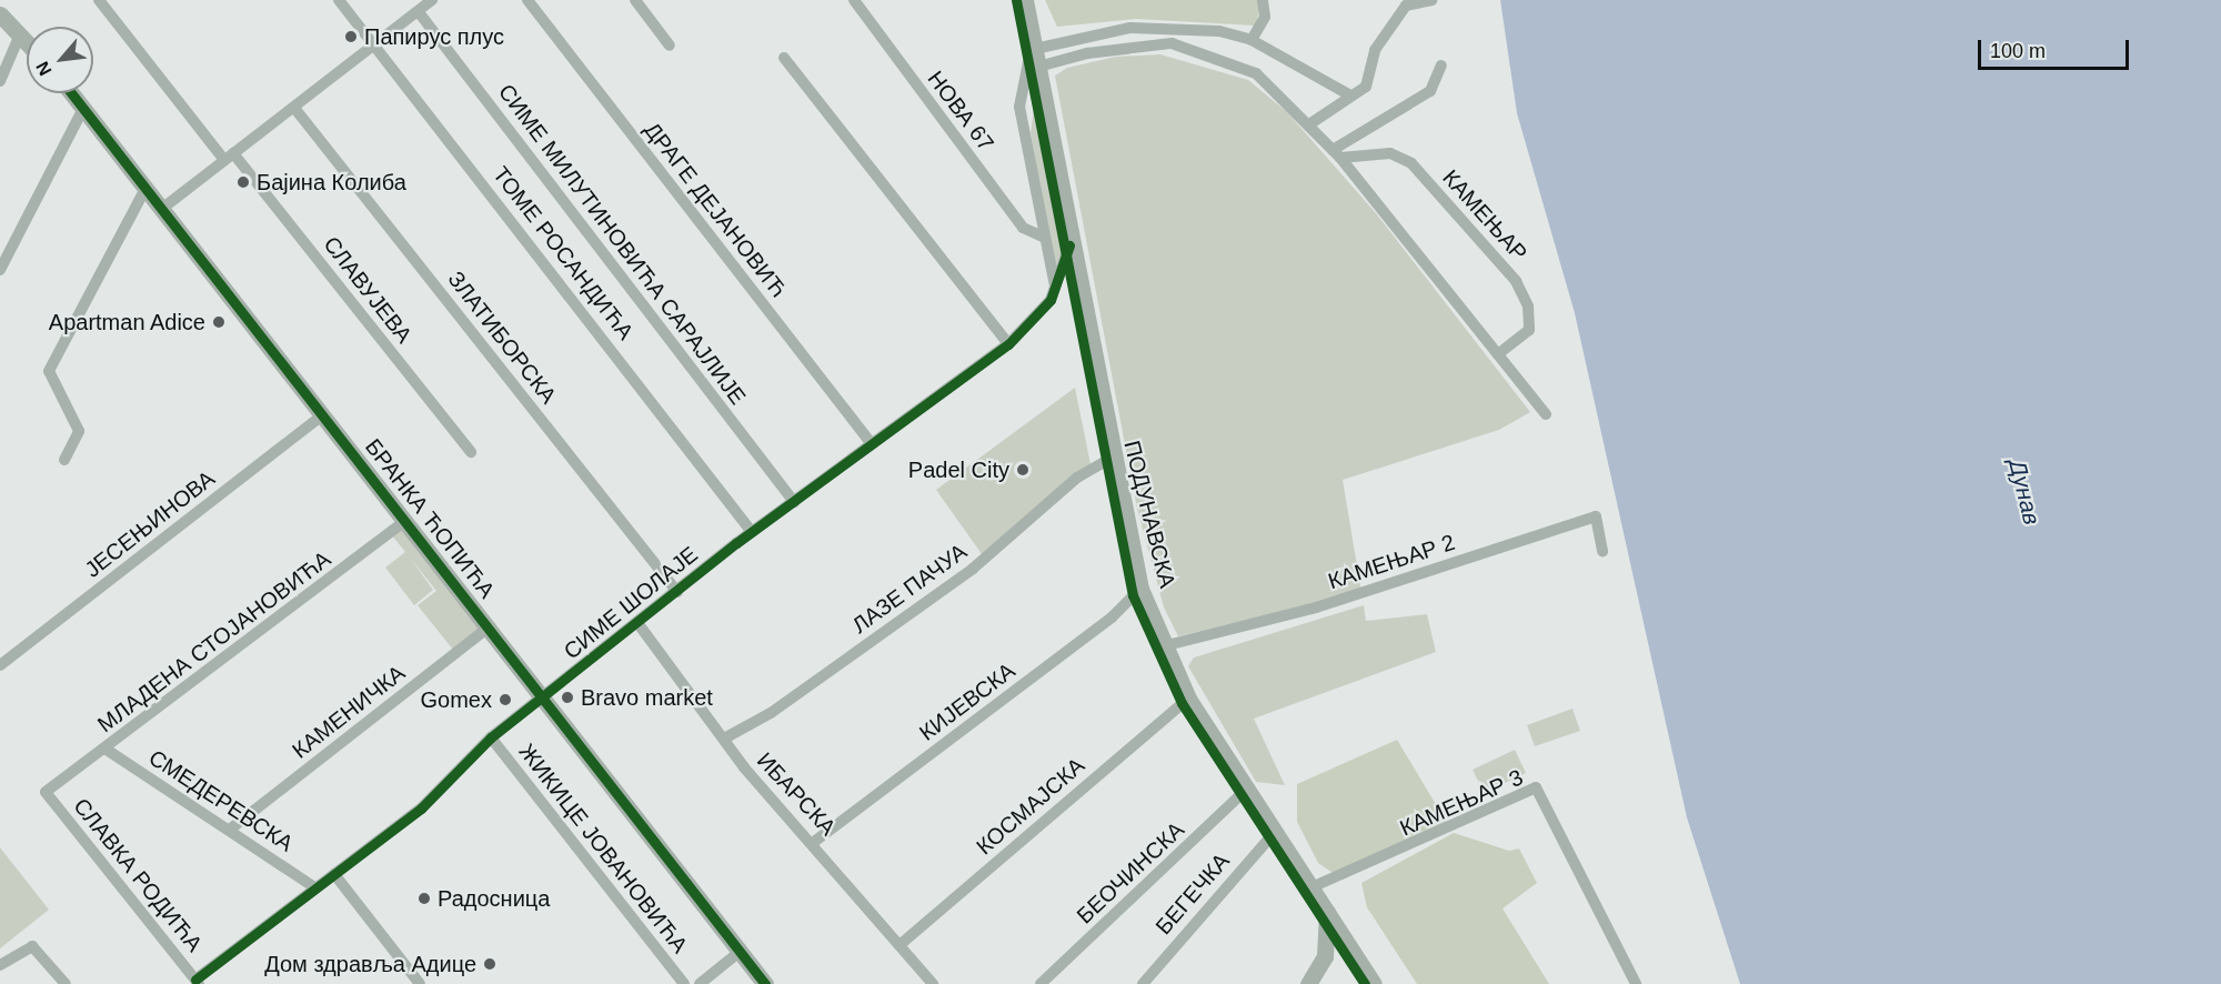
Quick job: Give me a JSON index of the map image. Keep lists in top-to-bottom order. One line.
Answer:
{"streets":{"street":["НОВА 67","ДРАГЕ ДЕЈАНОВИЋ","КАМЕЊАР","СИМЕ МИЛУТИНОВИЋА САРАЈЛИЈЕ","ТОМЕ РОСАНДИЋА","СЛАВУЈЕВА","ЗЛАТИБОРСКА","ПОДУНАВСКА","БРАНКА ЋОПИЋА","ЈЕСЕЊИНОВА","КАМЕЊАР 2","ЛАЗЕ ПАЧУА","СИМЕ ШОЛАЈЕ","МЛАДЕНА СТОЈАНОВИЋА","КИЈЕВСКА","КАМЕНИЧКА","ИБАРСКА","СМЕДЕРЕВСКА","КАМЕЊАР 3","КОСМАЈСКА","ЖИКИЦЕ ЈОВАНОВИЋА","БЕОЧИНСКА","СЛАВКА РОДИЋА","БЕГЕЧКА"]},"crossings":[["НОВА 67","ПОДУНАВСКА"],["НОВА 67","СИМЕ ШОЛАЈЕ"],["ДРАГЕ ДЕЈАНОВИЋ","СИМЕ ШОЛАЈЕ"],["СИМЕ МИЛУТИНОВИЋА САРАЈЛИЈЕ","СИМЕ ШОЛАЈЕ"],["ТОМЕ РОСАНДИЋА","СИМЕ ШОЛАЈЕ"],["ЗЛАТИБОРСКА","СИМЕ ШОЛАЈЕ"],["ПОДУНАВСКА","КАМЕЊАР 2"],["ПОДУНАВСКА","ЛАЗЕ ПАЧУА"],["ПОДУНАВСКА","СИМЕ ШОЛАЈЕ"],["ПОДУНАВСКА","КИЈЕВСКА"],["ПОДУНАВСКА","КАМЕЊАР 3"],["ПОДУНАВСКА","КОСМАЈСКА"],["ПОДУНАВСКА","БЕОЧИНСКА"],["ПОДУНАВСКА","БЕГЕЧКА"],["БРАНКА ЋОПИЋА","ЈЕСЕЊИНОВА"],["БРАНКА ЋОПИЋА","СИМЕ ШОЛАЈЕ"],["БРАНКА ЋОПИЋА","МЛАДЕНА СТОЈАНОВИЋА"],["БРАНКА ЋОПИЋА","КАМЕНИЧКА"],["ЛАЗЕ ПАЧУА","ИБАРСКА"],["СИМЕ ШОЛАЈЕ","ИБАРСКА"],["СИМЕ ШОЛАЈЕ","СМЕДЕРЕВСКА"],["СИМЕ ШОЛАЈЕ","ЖИКИЦЕ ЈОВАНОВИЋА"],["СИМЕ ШОЛАЈЕ","СЛАВКА РОДИЋА"],["МЛАДЕНА СТОЈАНОВИЋА","СМЕДЕРЕВСКА"],["МЛАДЕНА СТОЈАНОВИЋА","СЛАВКА РОДИЋА"],["КИЈЕВСКА","ИБАРСКА"],["КАМЕНИЧКА","СМЕДЕРЕВСКА"],["ИБАРСКА","КОСМАЈСКА"]],"water":["Дунав"],"places":["Папирус плус","Бајина Колиба","Apartman Adice","Padel City","Bravo market","Gomex","Радосница","Дом здравља Адице"],"scale_bar":"100 m","north":"bottom left"}
